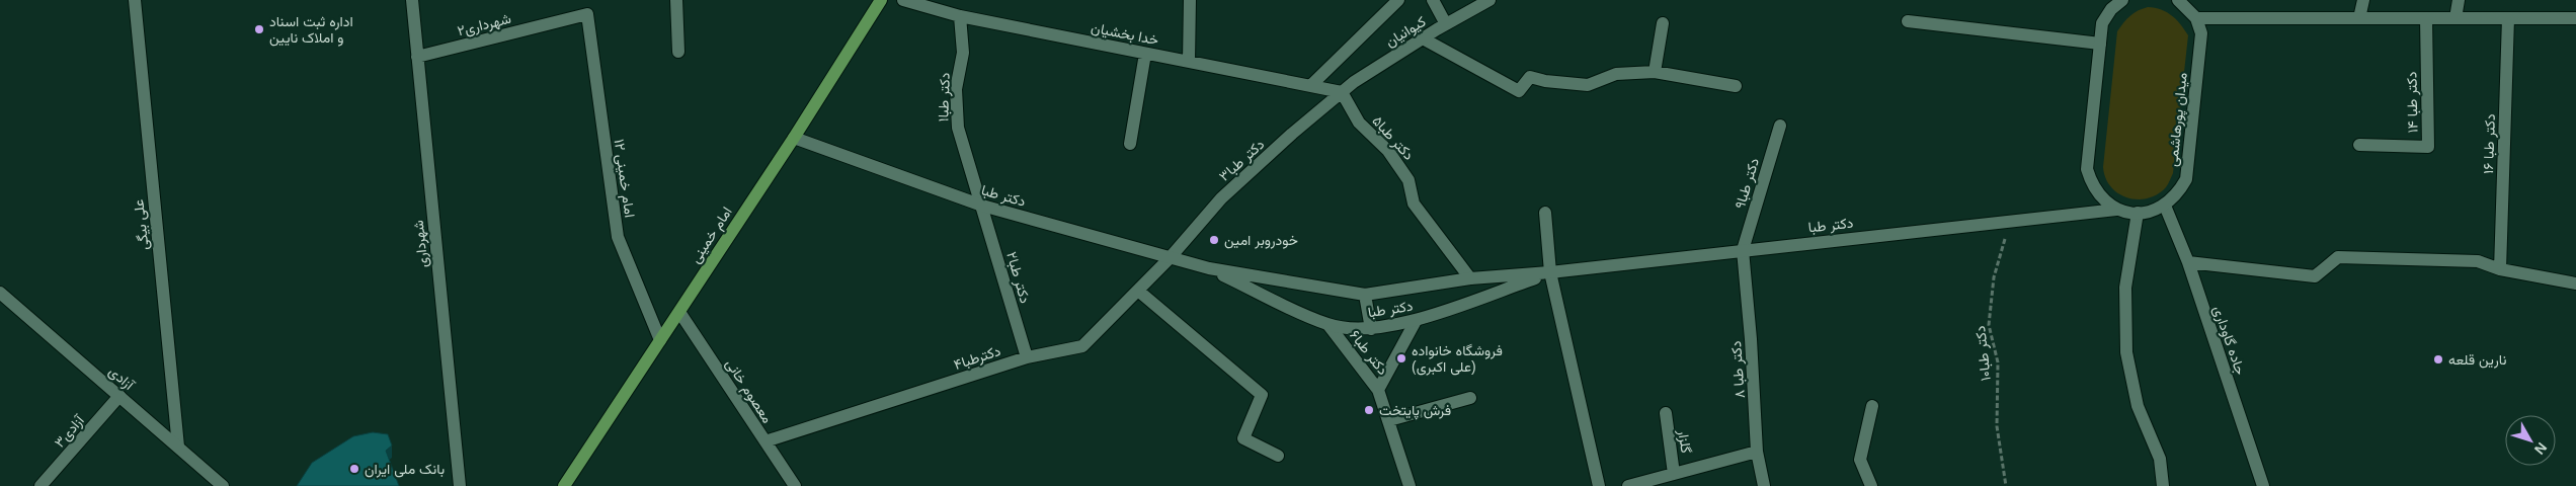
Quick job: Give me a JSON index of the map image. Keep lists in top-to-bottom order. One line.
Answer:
{"streets":{"main road":["امام خمینی"],"street":["شهرداری۲","کیوانیان","خدا بخشیان","دکتر طبا۱","دکتر طبا ۱۴","میدان پورهاشمی","دکتر طبا۵","دکتر طبا ۱۶","دکتر طبا۳","امام خمینی ۱۲","دکتر طبا۹","دکتر طبا","علی بیگی","شهرداری","دکتر طبا۲","جاده گاوداری","دکتر طبا۶","دکترطبا۴","دکتر طبا ۸","آزادی","معصوم خانی","آزادی۳","گلزار"],"path":["دکتر طبا۱۰"]},"crossings":[["شهرداری۲","امام خمینی ۱۲"],["شهرداری۲","شهرداری"],["کیوانیان","خدا بخشیان"],["کیوانیان","دکتر طبا۵"],["کیوانیان","دکتر طبا۳"],["خدا بخشیان","دکتر طبا۱"],["خدا بخشیان","دکتر طبا۵"],["خدا بخشیان","دکتر طبا۳"],["دکتر طبا۱","دکتر طبا"],["دکتر طبا۱","دکتر طبا۲"],["میدان پورهاشمی","جاده گاوداری"],["دکتر طبا۵","دکتر طبا۳"],["دکتر طبا۵","دکتر طبا"],["دکتر طبا۳","دکتر طبا"],["دکتر طبا۳","دکترطبا۴"],["امام خمینی ۱۲","امام خمینی"],["دکتر طبا۹","دکتر طبا"],["دکتر طبا۹","دکتر طبا ۸"],["دکتر طبا","امام خمینی"],["دکتر طبا","دکتر طبا۲"],["دکتر طبا","دکتر طبا۶"],["دکتر طبا","دکتر طبا۱۰"],["دکتر طبا","دکترطبا۴"],["دکتر طبا","دکتر طبا ۸"],["علی بیگی","آزادی"],["امام خمینی","معصوم خانی"],["دکتر طبا۲","دکترطبا۴"],["دکترطبا۴","معصوم خانی"],["آزادی","آزادی۳"]],"places":["اداره ثبت اسناد و املاک نایین","خودروبر امین","فروشگاه خانواده (علی اکبری)","نارین قلعه","فرش پایتخت","بانک ملی ایران"],"north":"bottom right"}
